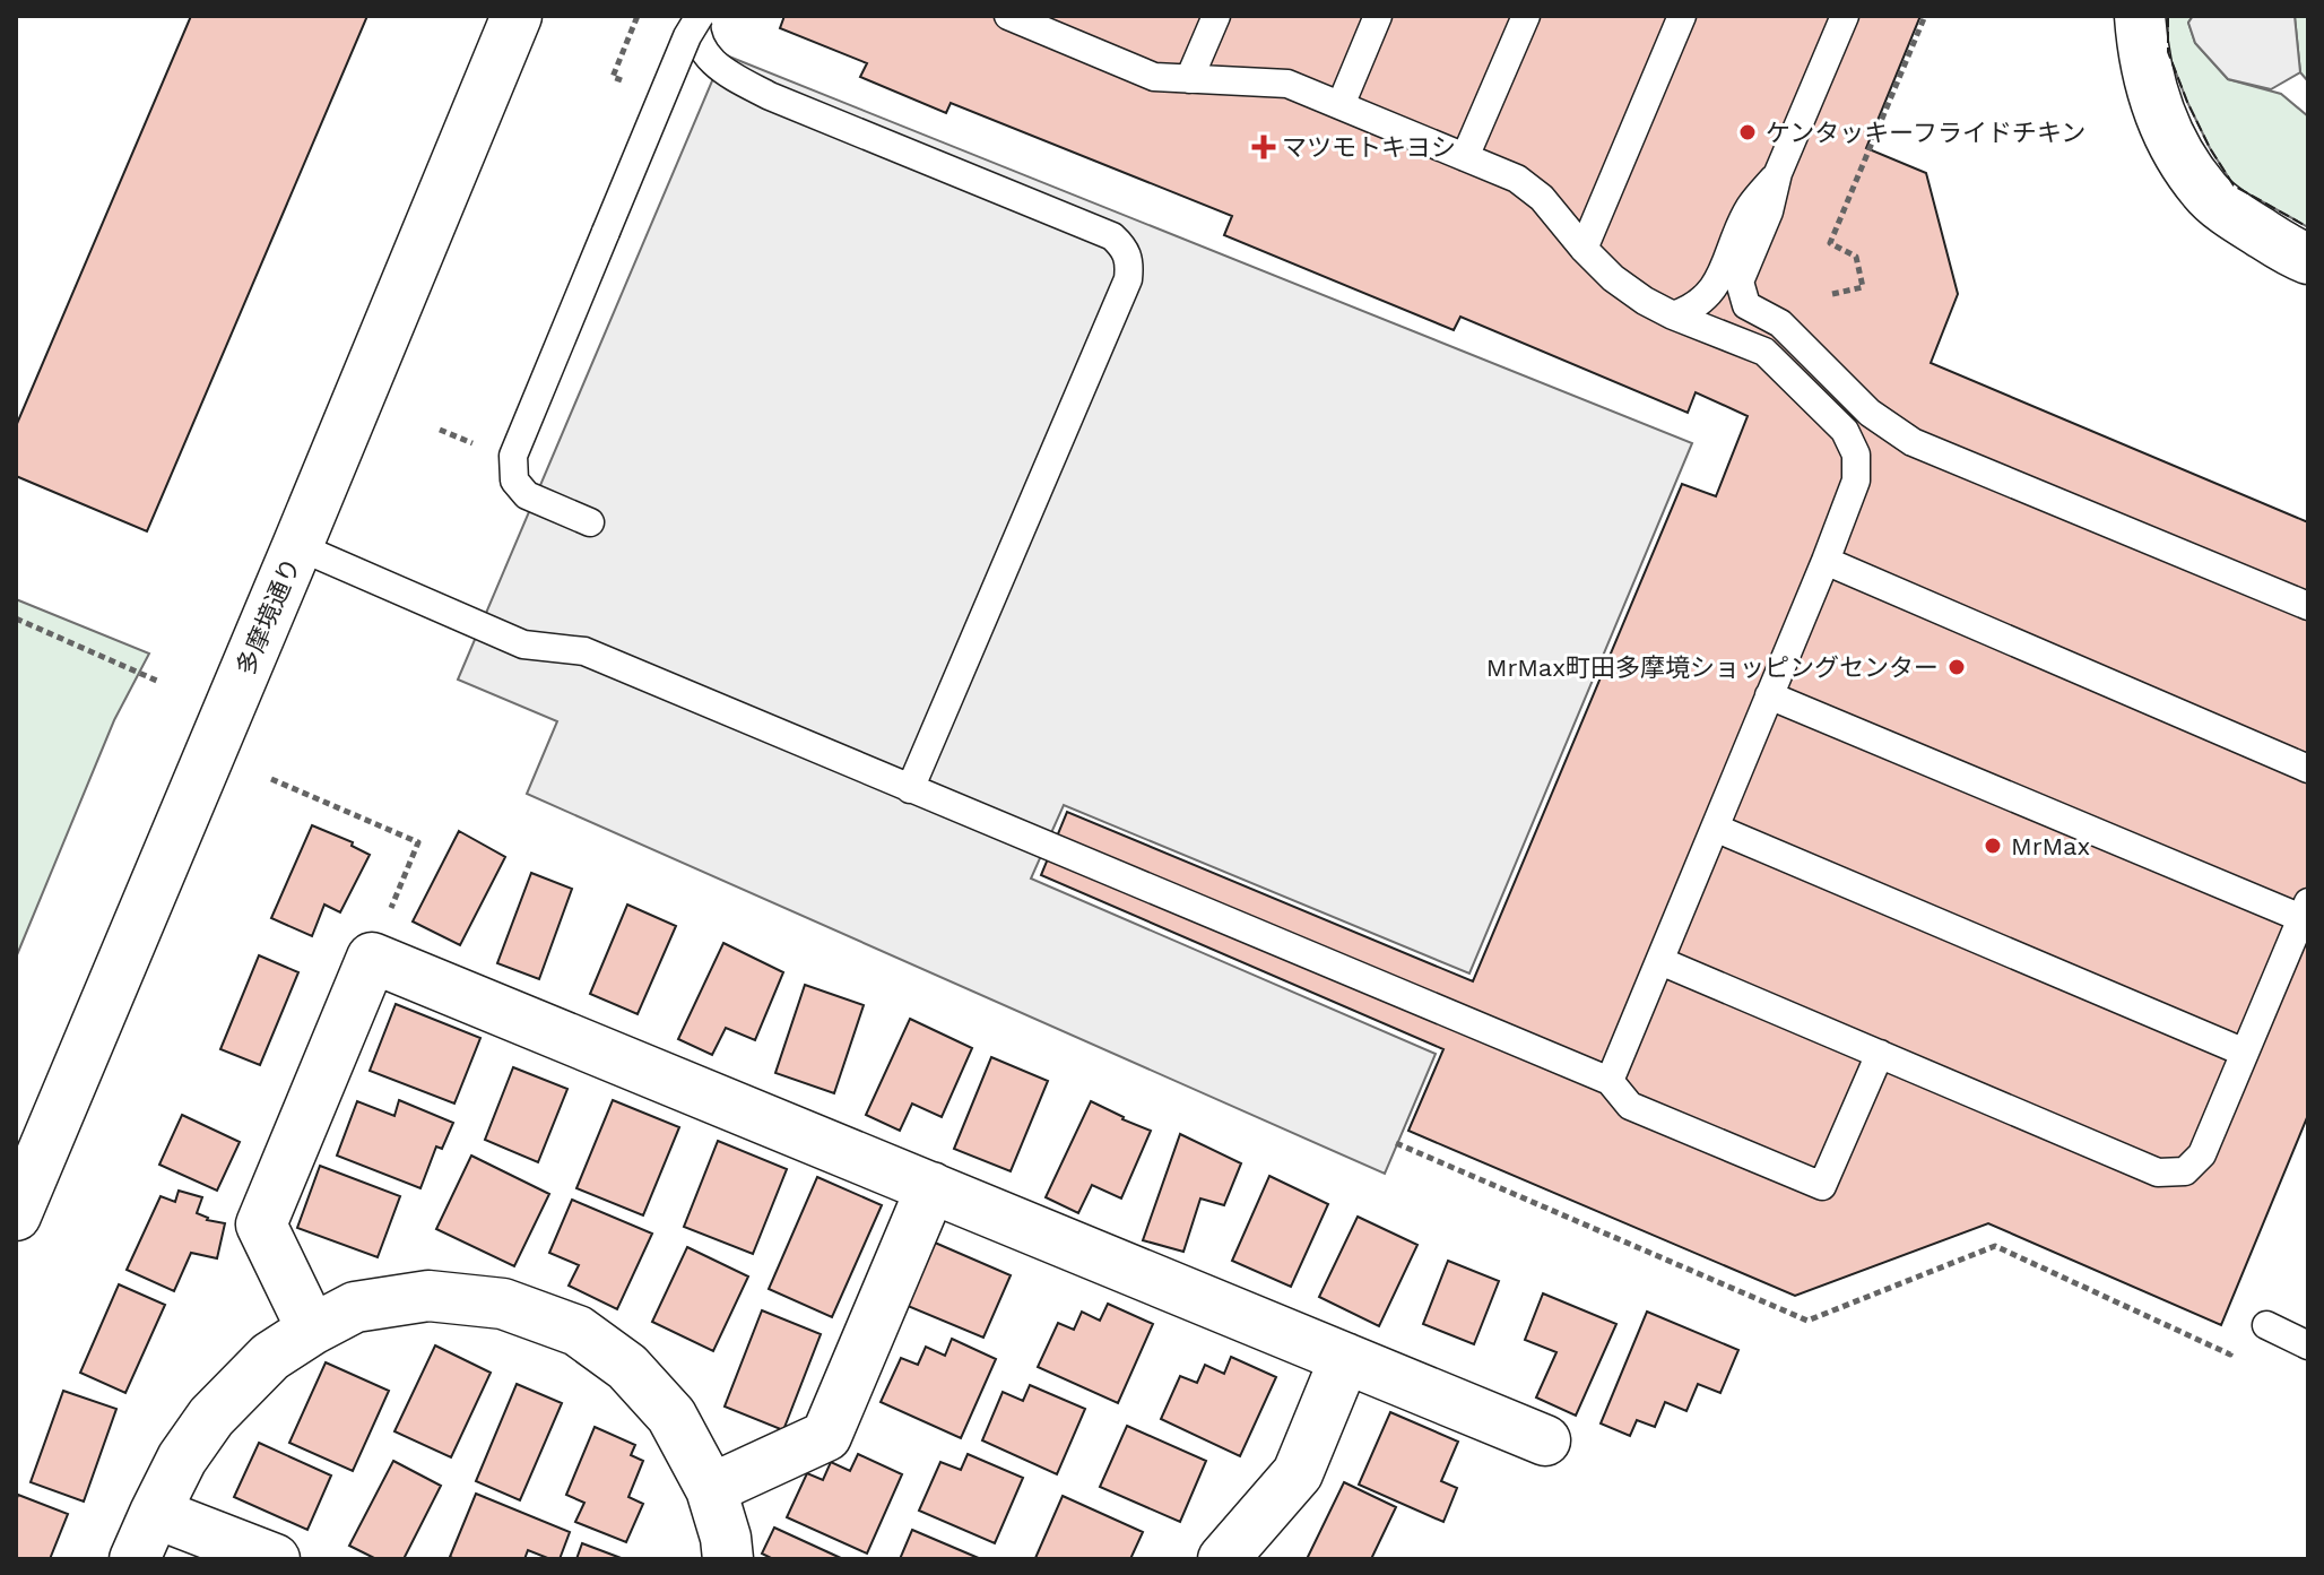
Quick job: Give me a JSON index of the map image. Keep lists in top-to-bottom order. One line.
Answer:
{"streets":{"street":["多摩境通り"]},"places":{"other":["ケンタッキーフライドチキン","MrMax町田多摩境ショッピングセンター","MrMax"],"health":["マツモトキヨシ"]}}
